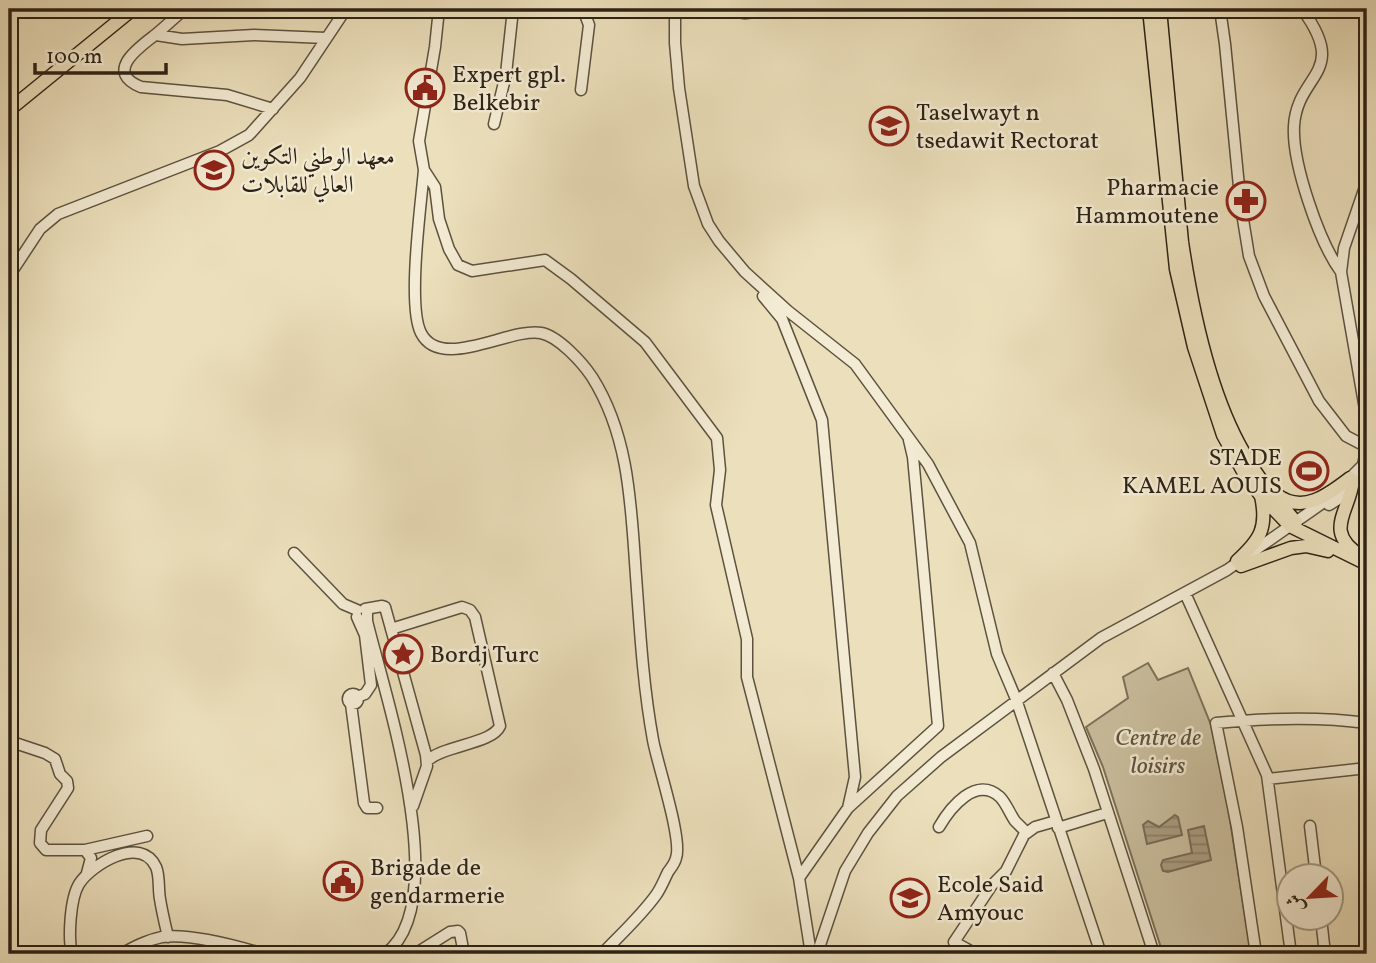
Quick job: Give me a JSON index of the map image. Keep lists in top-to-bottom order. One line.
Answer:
{"parks":["Centre de loisirs"],"places":{"public building":["Expert gpl. Belkebir","Brigade de gendarmerie"],"school or university":["Taselwayt n tsedawit Rectorat","معهد الوطني التكوين العالي للقابلات","Ecole Said Amyouc"],"pharmacy":["Pharmacie Hammoutene"],"sports":["STADE KAMEL AOUIS"],"place":["Bordj Turc"]},"scale_bar":"100 m","north":"bottom left"}
